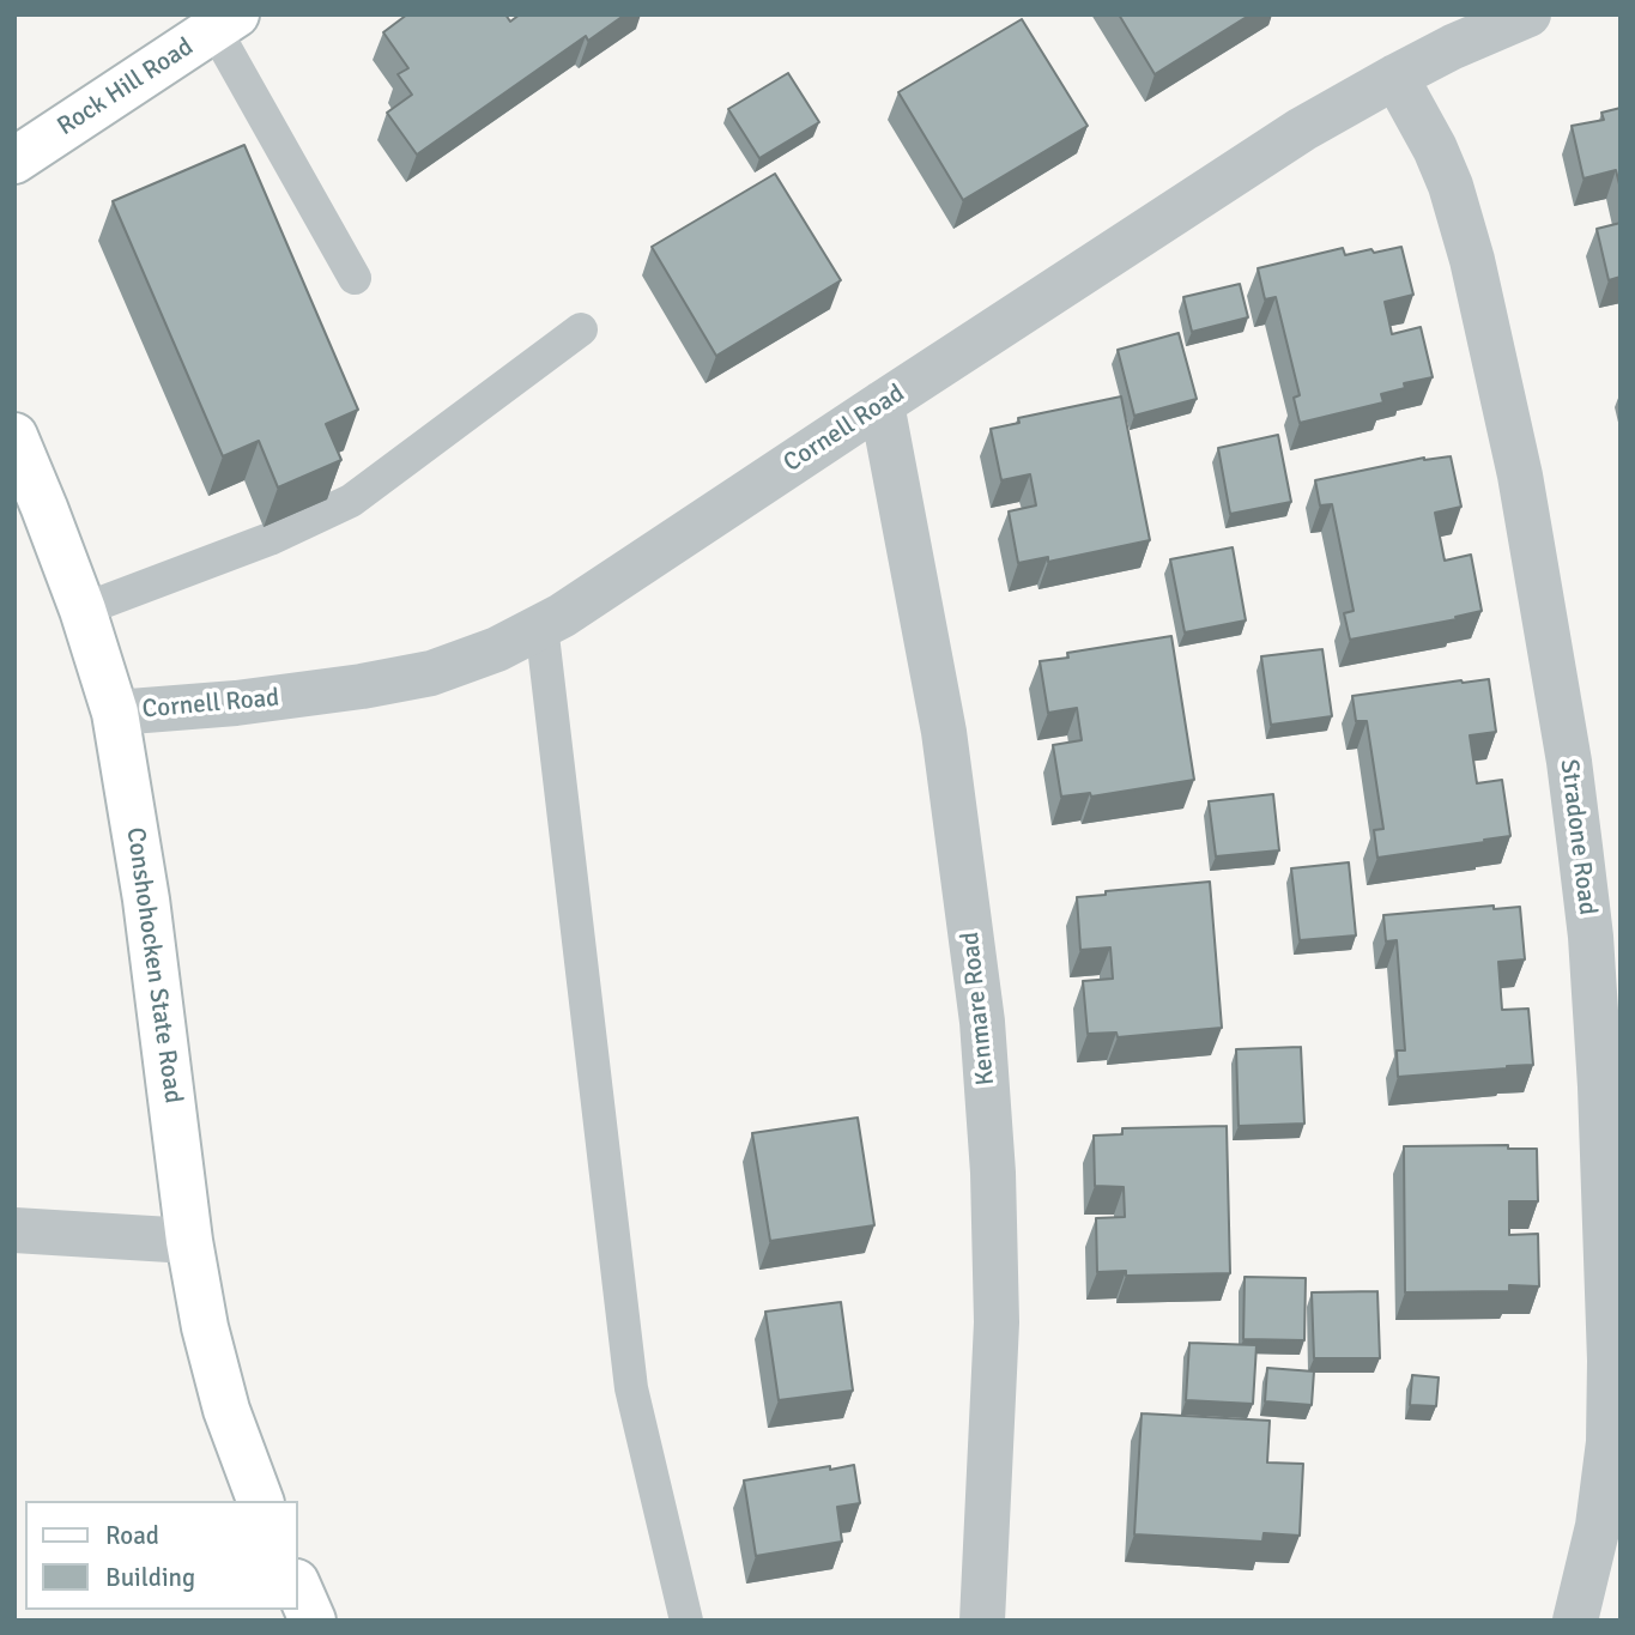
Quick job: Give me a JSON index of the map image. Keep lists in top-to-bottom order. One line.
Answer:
{"streets":{"main road":["Rock Hill Road","Conshohocken State Road"],"street":["Cornell Road","Stradone Road","Kenmare Road"]},"crossings":[["Cornell Road","Stradone Road"],["Cornell Road","Conshohocken State Road"],["Cornell Road","Kenmare Road"]],"legend":["Road","Building"]}
